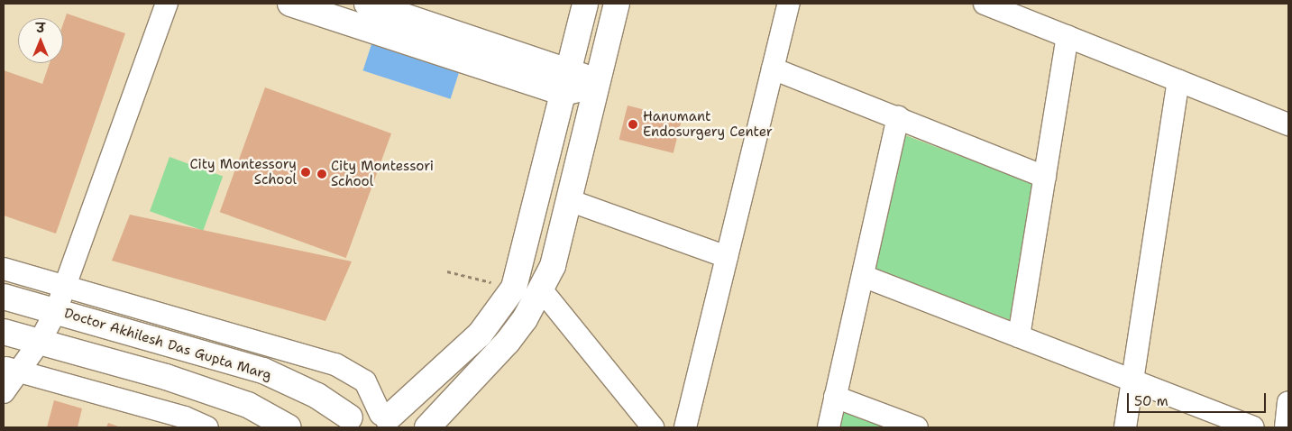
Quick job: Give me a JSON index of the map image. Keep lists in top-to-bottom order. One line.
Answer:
{"streets":{"street":["Doctor Akhilesh Das Gupta Marg"]},"places":["Hanumant Endosurgery Center","City Montessory School","City Montessori School"],"scale_bar":"50 m","north":"top"}
